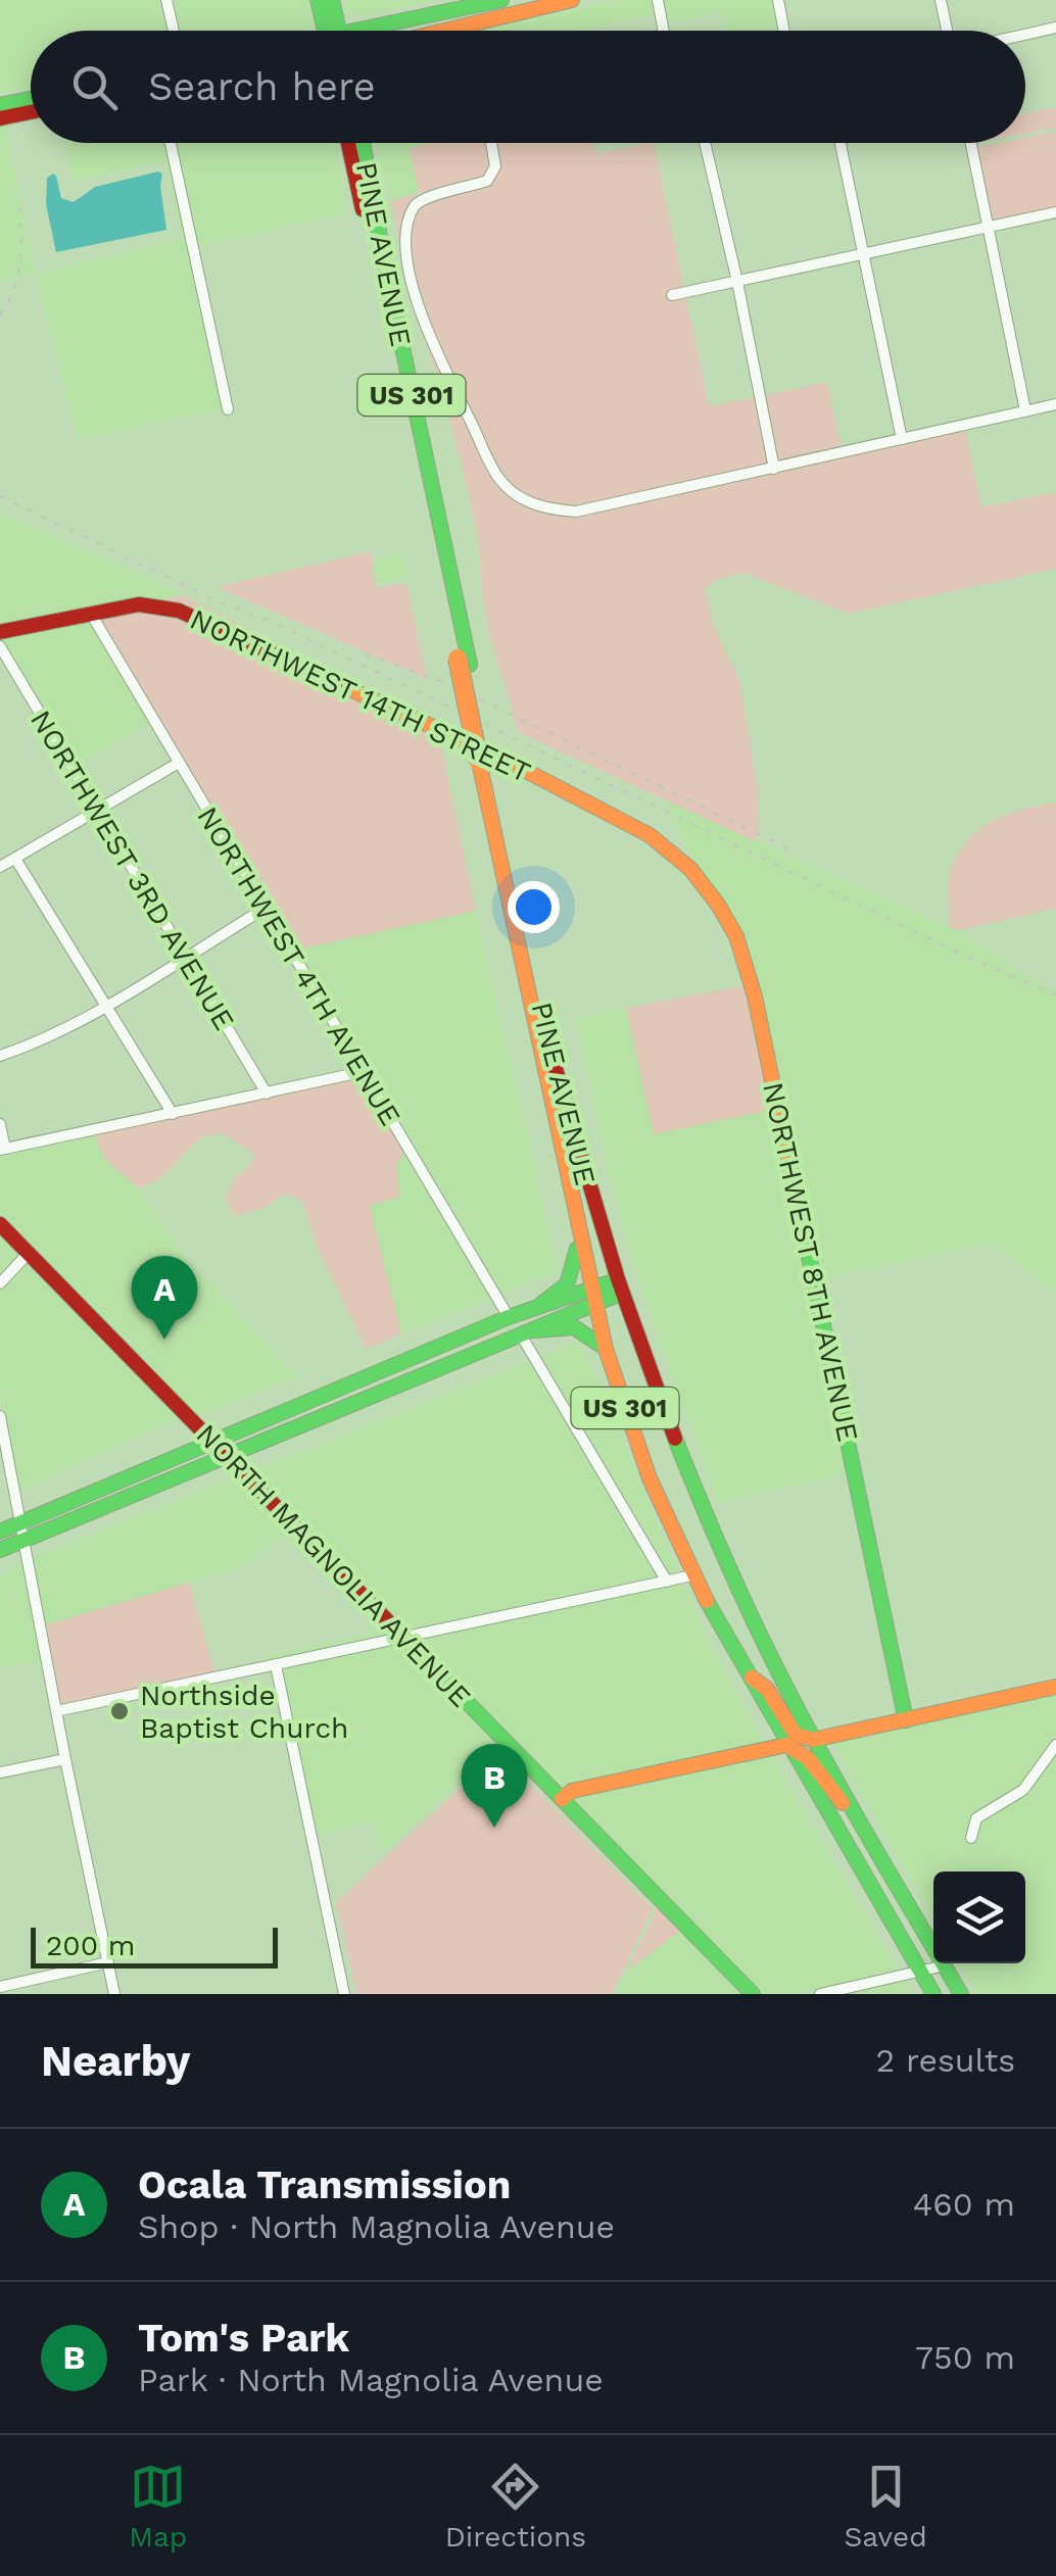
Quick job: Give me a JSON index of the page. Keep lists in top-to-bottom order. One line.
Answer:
{"streets":{"main road":["PINE AVENUE","US 301","NORTHWEST 14TH STREET","NORTHWEST 8TH AVENUE","NORTH MAGNOLIA AVENUE"],"street":["NORTHWEST 3RD AVENUE","NORTHWEST 4TH AVENUE"]},"crossings":[["NORTHWEST 14TH STREET","NORTHWEST 4TH AVENUE"],["NORTHWEST 14TH STREET","NORTHWEST 8TH AVENUE"]],"places":["Northside Baptist Church"],"scale_bar":"200 m","page":{"search":"Search here","pins":["A","B"],"scale":"200 m","heading":["Nearby","2 results"],"list":[{"mark":"A","name":"Ocala Transmission","note":"Shop · North Magnolia Avenue","value":"460 m"},{"mark":"B","name":"Tom's Park","note":"Park · North Magnolia Avenue","value":"750 m"}],"nav":["Map","Directions","Saved"]}}
